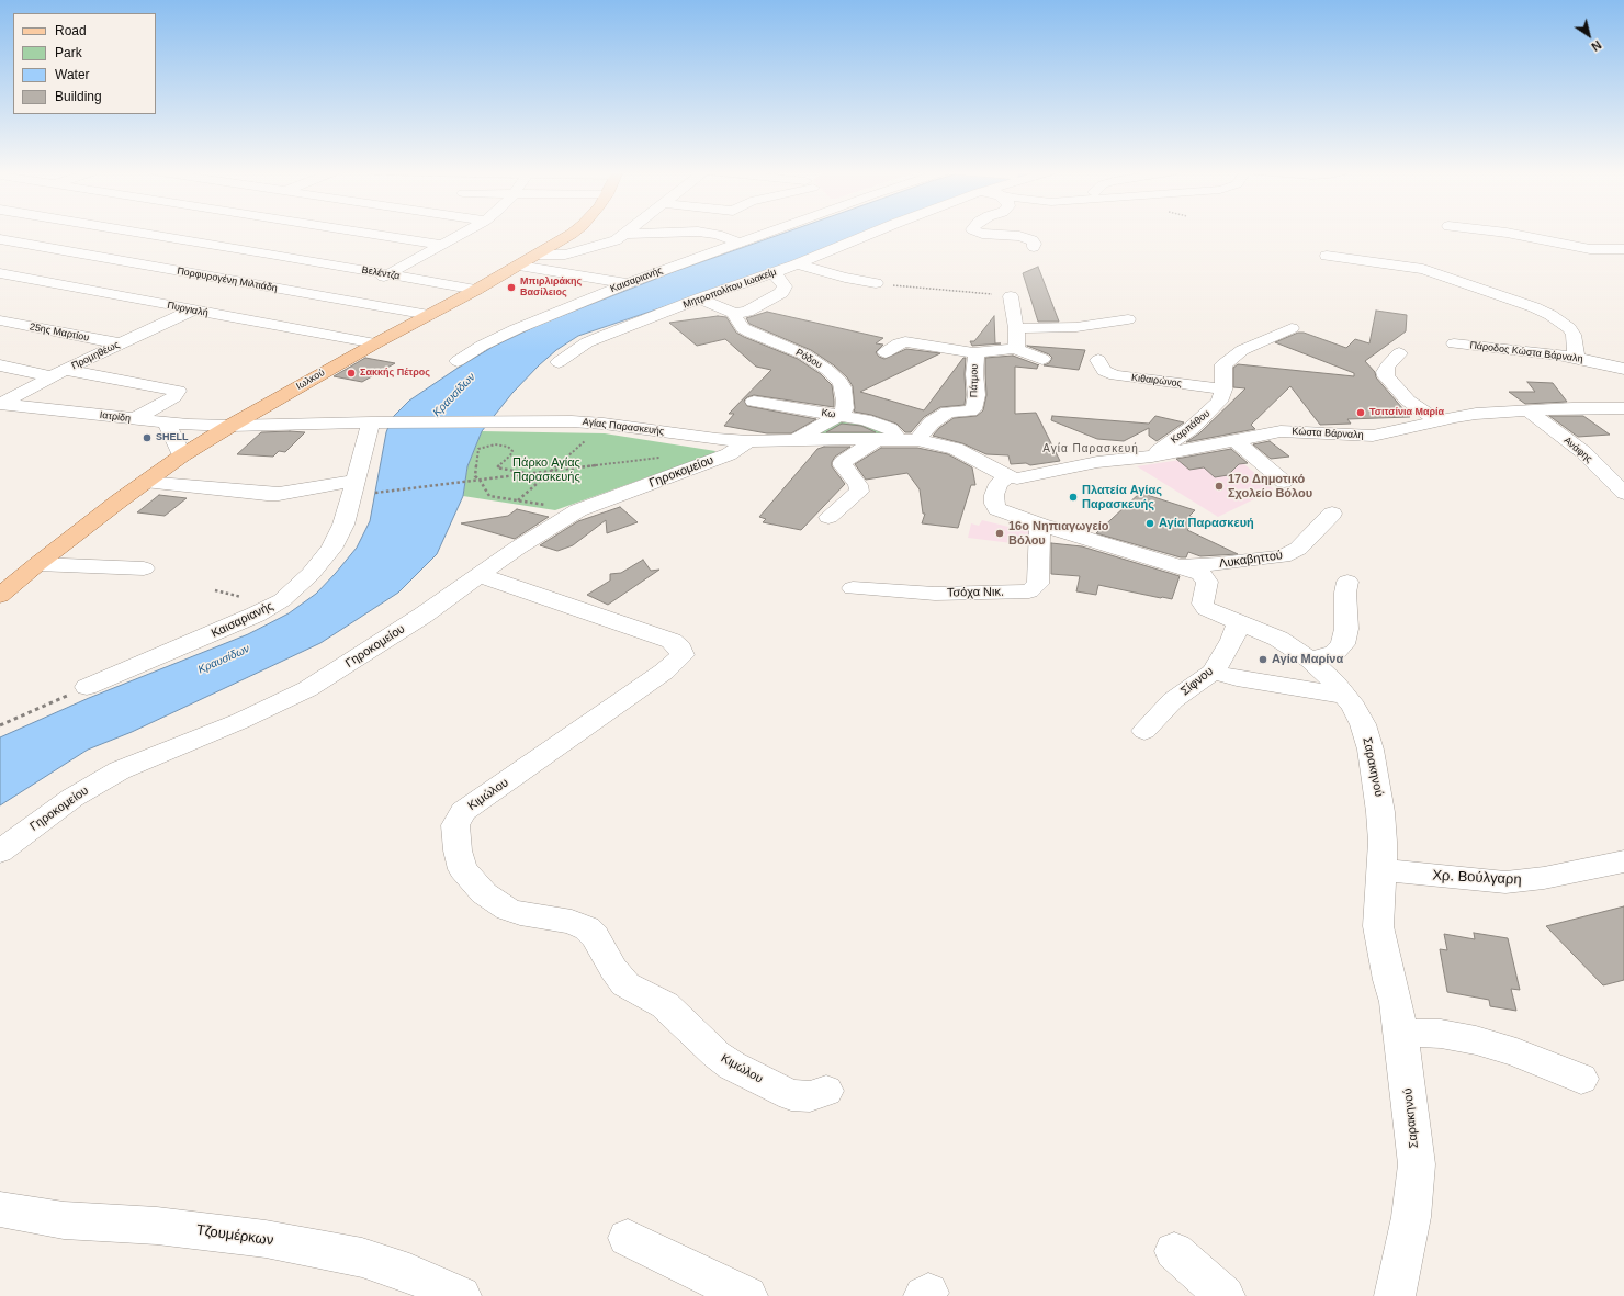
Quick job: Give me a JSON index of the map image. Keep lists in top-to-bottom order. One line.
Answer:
{"streets":{"main road":["Ιωλκού"],"street":["Βελέντζα","Πορφυρογένη Μιλτιάδη","Καισαριανής","Μητροπολίτου Ιωακείμ","Πυργιαλή","25ης Μαρτίου","Πάροδος Κώστα Βάρναλη","Προμηθέως","Ρόδου","Πάτμου","Κιθαιρώνος","Κω","Ιατρίδη","Αγίας Παρασκευής","Καρπάθου","Κώστα Βάρναλη","Ανάφης","Γηροκομείου","Λυκαβηττού","Τσόχα Νικ.","Σίφνου","Σαρακηνού","Κιμώλου","Χρ. Βούλγαρη","Τζουμέρκων"]},"crossings":[["Βελέντζα","Ιωλκού"],["Πορφυρογένη Μιλτιάδη","Ιωλκού"],["Καισαριανής","Αγίας Παρασκευής"],["Πυργιαλή","Προμηθέως"],["Πυργιαλή","Ιωλκού"],["25ης Μαρτίου","Προμηθέως"],["Προμηθέως","Ιατρίδη"],["Ρόδου","Κω"],["Ιωλκού","Ιατρίδη"],["Ιωλκού","Αγίας Παρασκευής"],["Πάτμου","Αγίας Παρασκευής"],["Κιθαιρώνος","Καρπάθου"],["Κω","Αγίας Παρασκευής"],["Ιατρίδη","Αγίας Παρασκευής"],["Αγίας Παρασκευής","Κώστα Βάρναλη"],["Αγίας Παρασκευής","Γηροκομείου"],["Αγίας Παρασκευής","Σαρακηνού"],["Καρπάθου","Κώστα Βάρναλη"],["Κώστα Βάρναλη","Ανάφης"],["Κώστα Βάρναλη","Σαρακηνού"],["Γηροκομείου","Κιμώλου"],["Λυκαβηττού","Σαρακηνού"],["Τσόχα Νικ.","Σαρακηνού"],["Σίφνου","Σαρακηνού"],["Σαρακηνού","Χρ. Βούλγαρη"]],"districts":["Αγία Παρασκευή"],"water":["Κραυσίδων"],"parks":["Πάρκο Αγίας Παρασκευής"],"places":["Μπιρλιράκης Βασίλειος","Σακκής Πέτρος","Τσιτσίνια Μαρία","SHELL","17ο Δημοτικό Σχολείο Βόλου","Πλατεία Αγίας Παρασκευής","Αγία Παρασκευή","16ο Νηπιαγωγείο Βόλου","Αγία Μαρίνα"],"legend":["Road","Park","Water","Building"],"north":"bottom right"}
